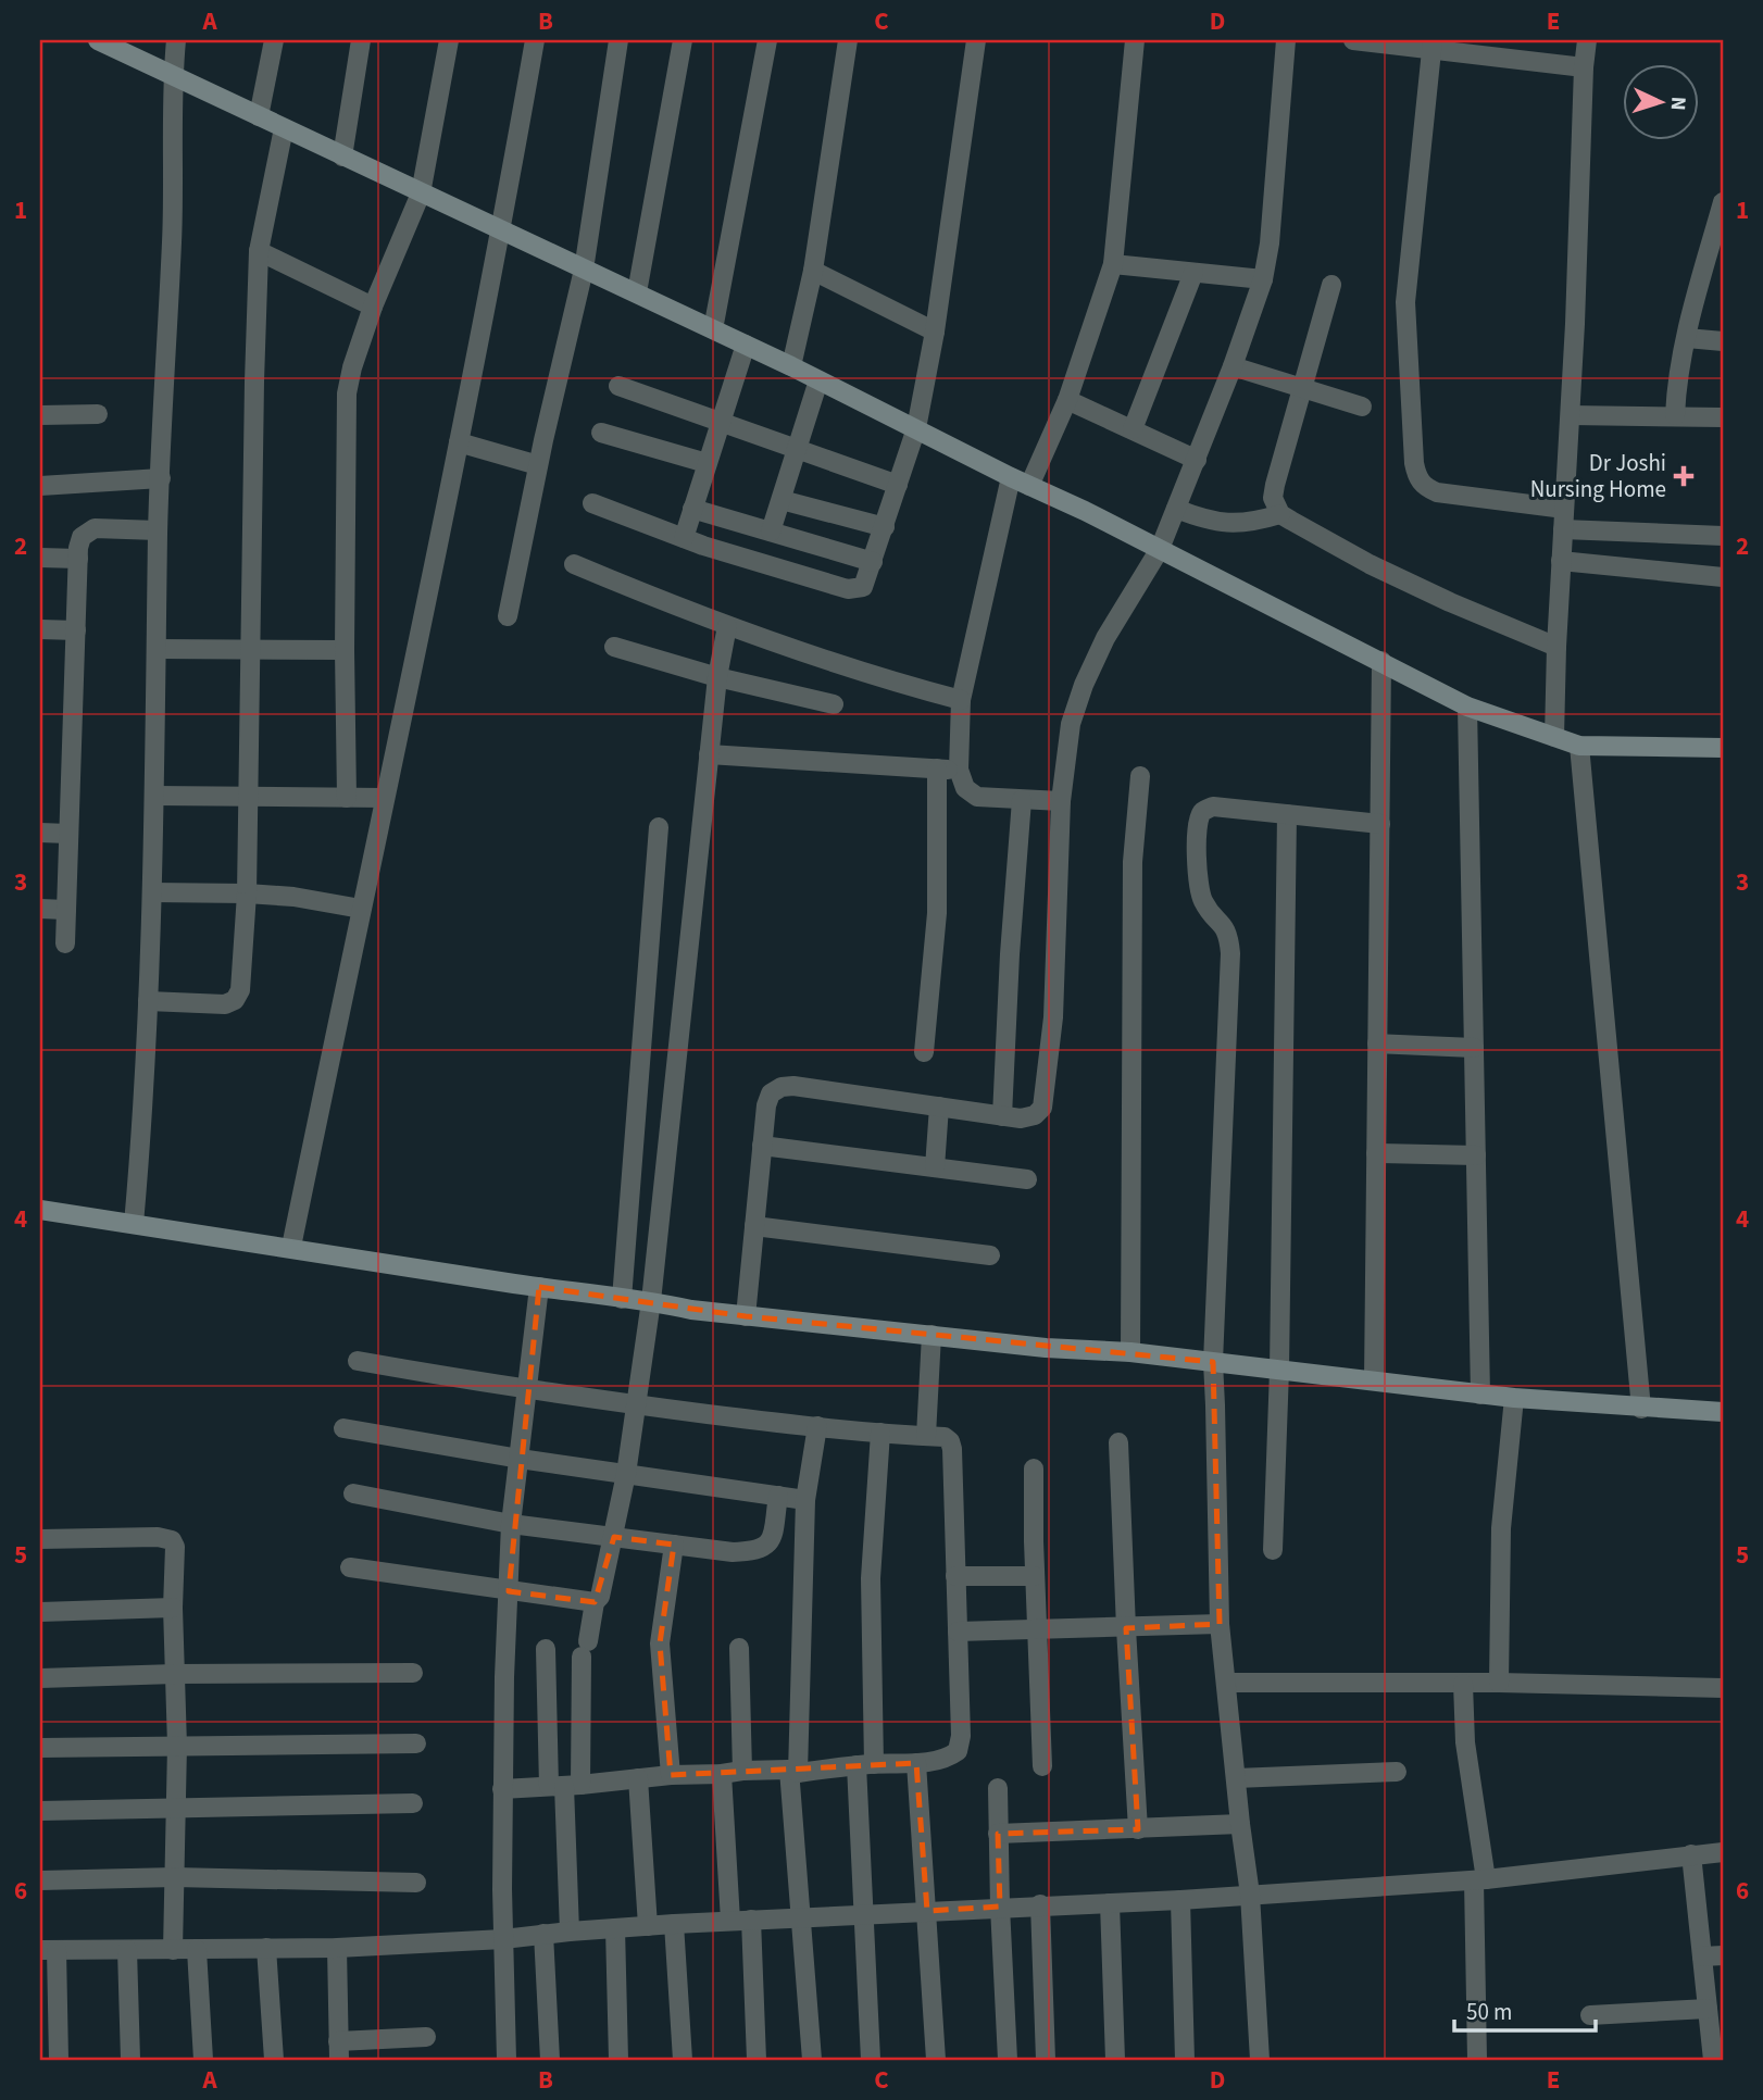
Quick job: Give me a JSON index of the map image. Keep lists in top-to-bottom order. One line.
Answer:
{"places":{"health":["Dr Joshi Nursing Home"]},"scale_bar":"50 m","north":"right","grid":{"columns":["A","B","C","D","E"],"rows":["1","2","3","4","5","6"]}}
